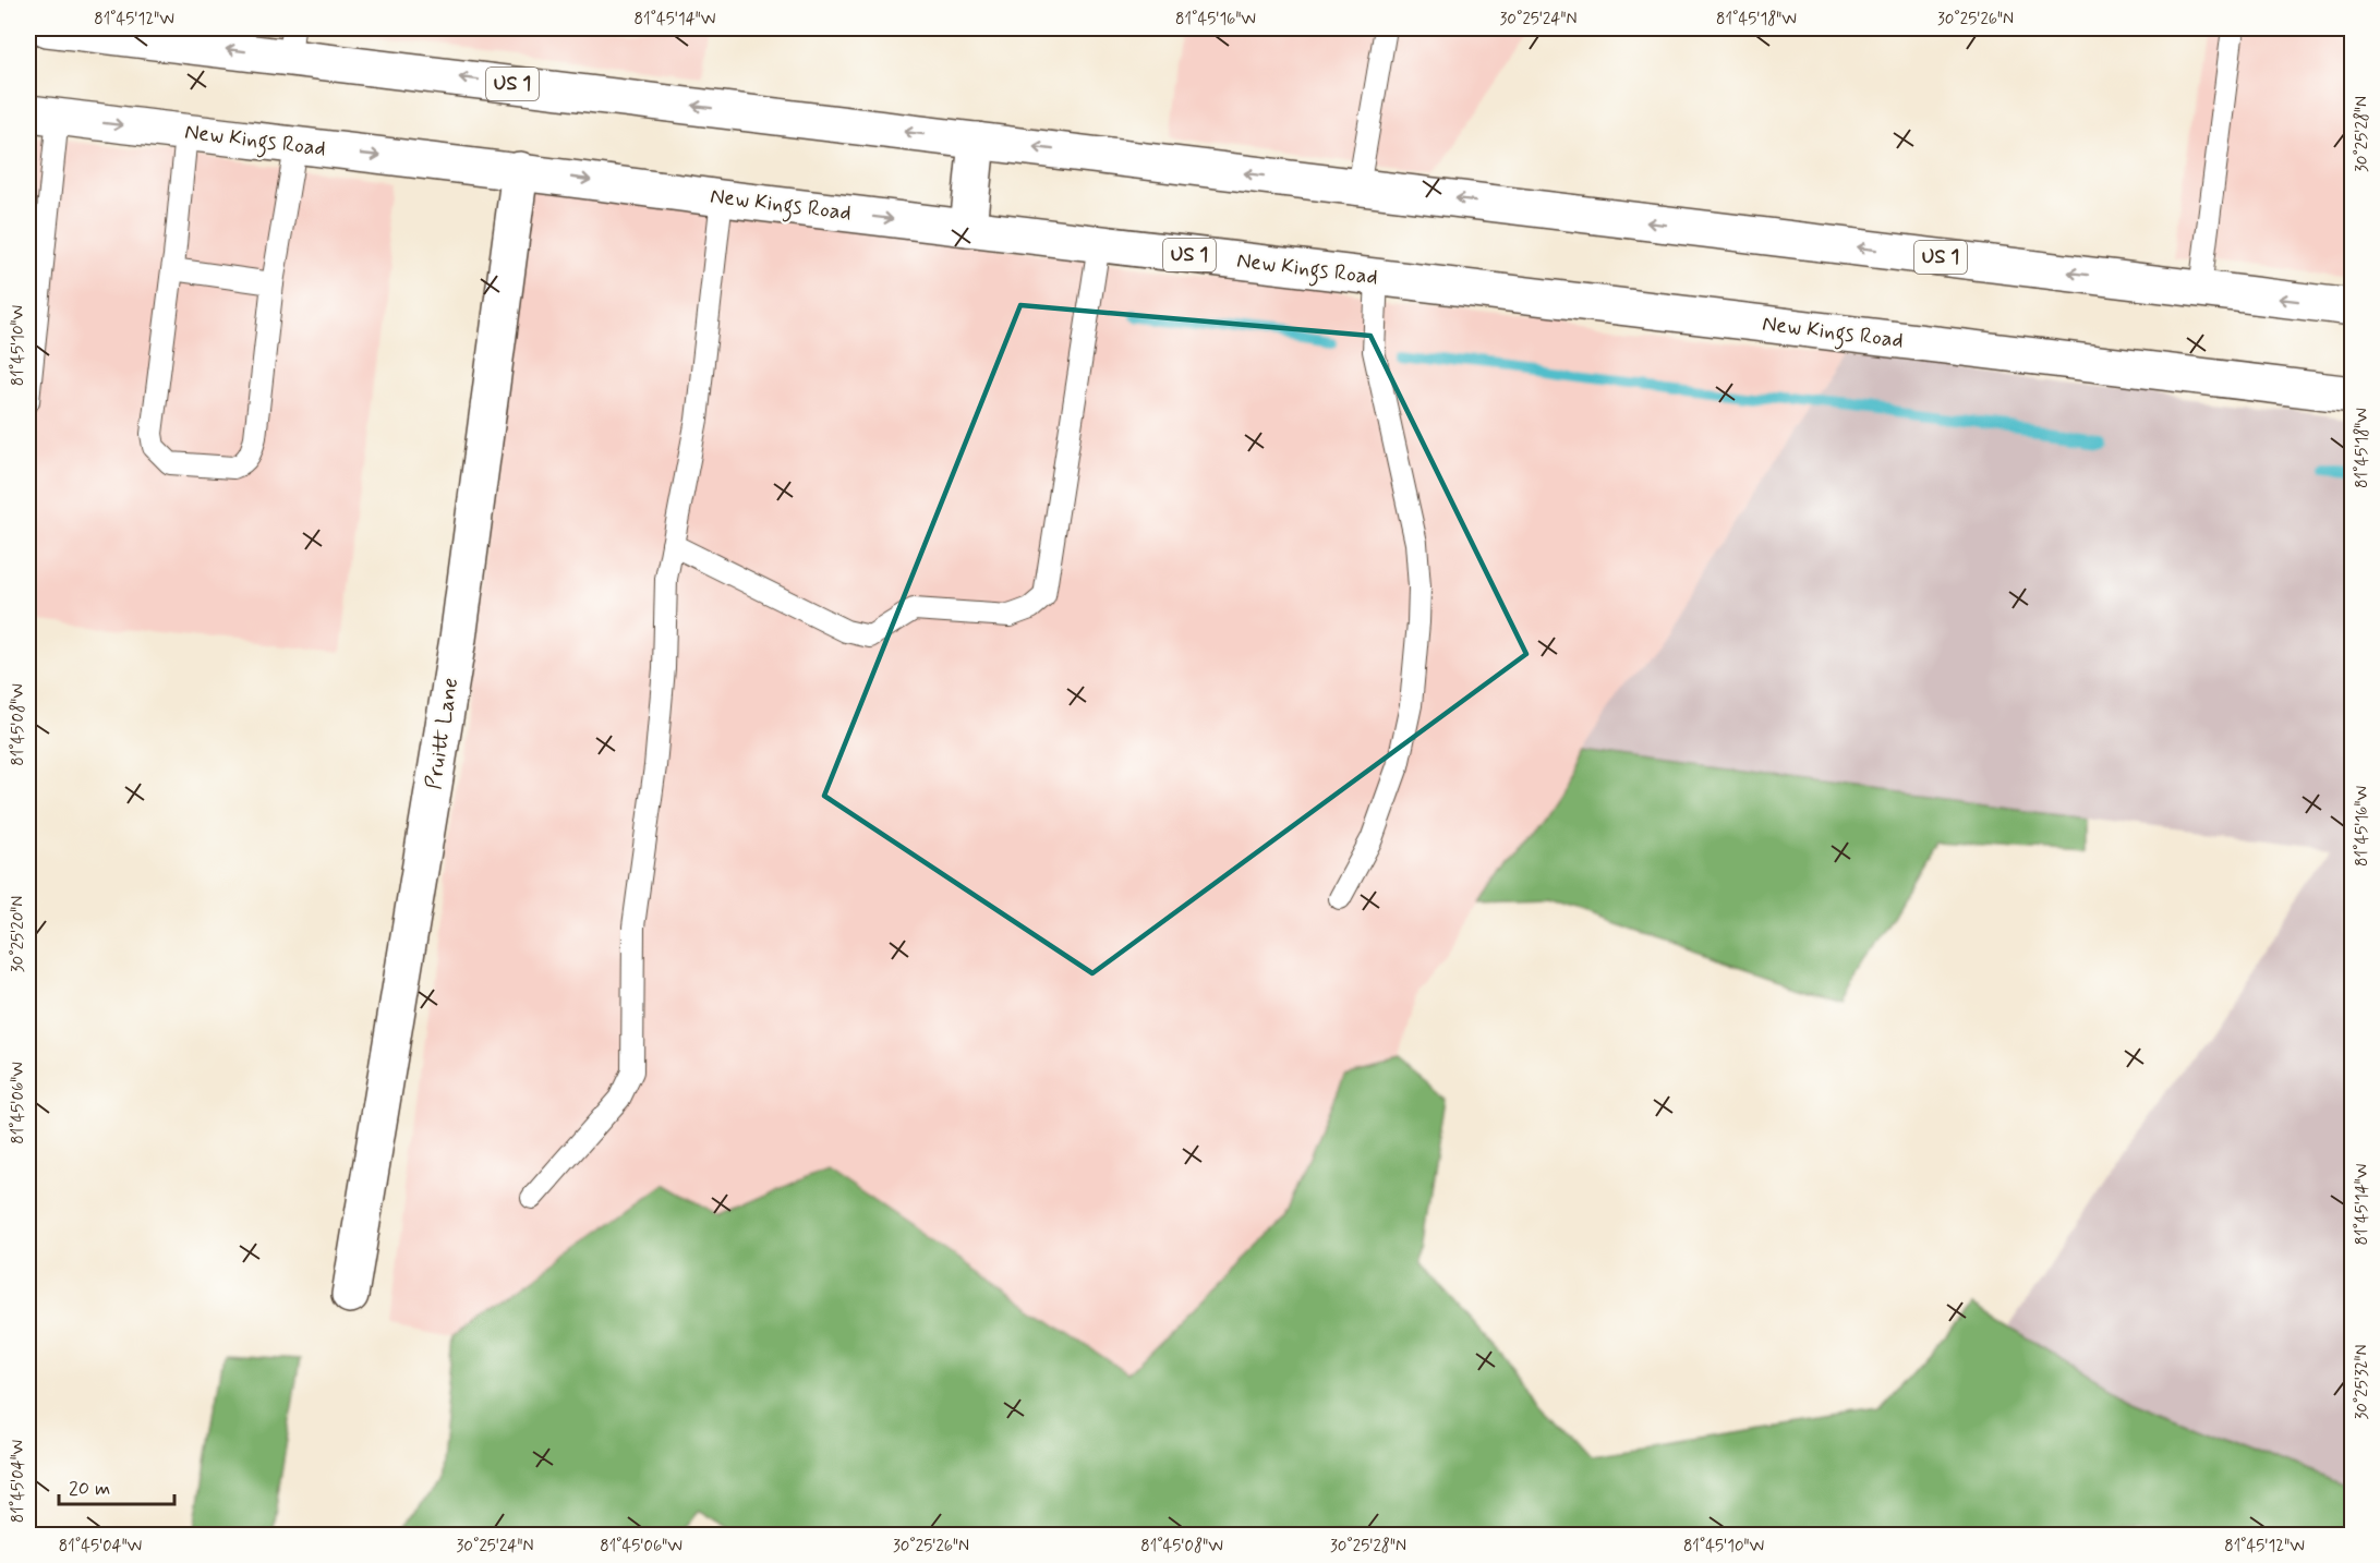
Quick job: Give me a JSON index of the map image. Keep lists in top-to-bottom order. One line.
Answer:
{"streets":{"main road":["US 1","New Kings Road","Pruitt Lane"]},"crossings":[["New Kings Road","Pruitt Lane"]],"scale_bar":"20 m","coordinates":["81°45'12\"W","81°45'14\"W","81°45'16\"W","30°25'24\"N","81°45'18\"W","30°25'26\"N","30°25'28\"N","81°45'10\"W","81°45'08\"W","30°25'20\"N","81°45'06\"W","30°25'32\"N","81°45'04\"W"]}
